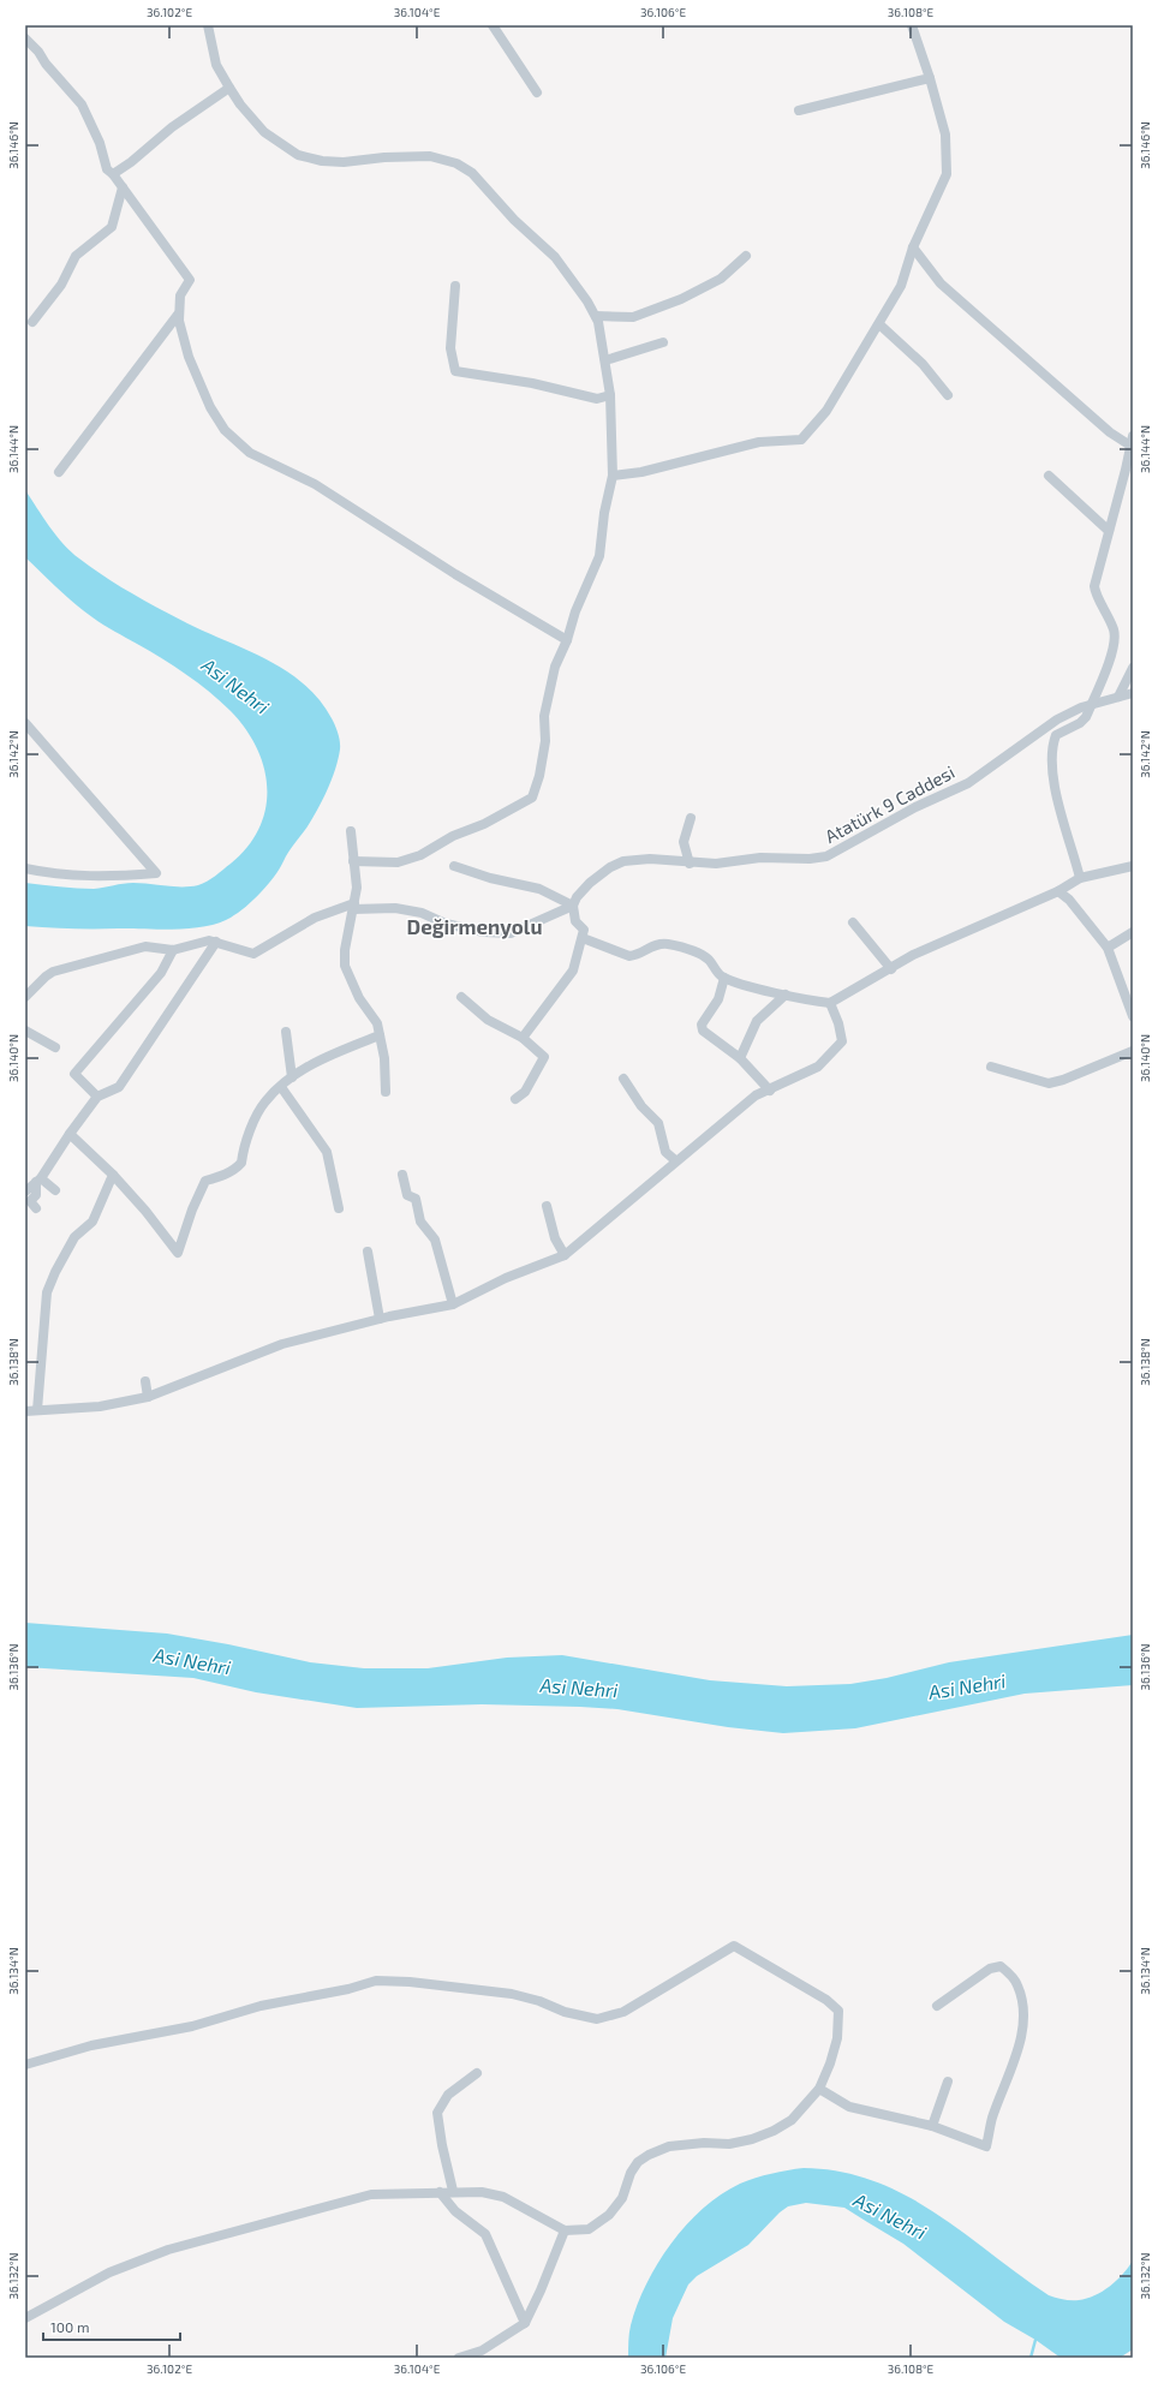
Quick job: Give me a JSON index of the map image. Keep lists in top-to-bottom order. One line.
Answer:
{"streets":{"street":["Atatürk 9 Caddesi"]},"districts":["Değirmenyolu"],"water":["Asi Nehri"],"scale_bar":"100 m","coordinates":["36.102°E","36.104°E","36.106°E","36.108°E","36.146°N","36.144°N","36.142°N","36.140°N","36.138°N","36.136°N","36.134°N","36.132°N"]}
